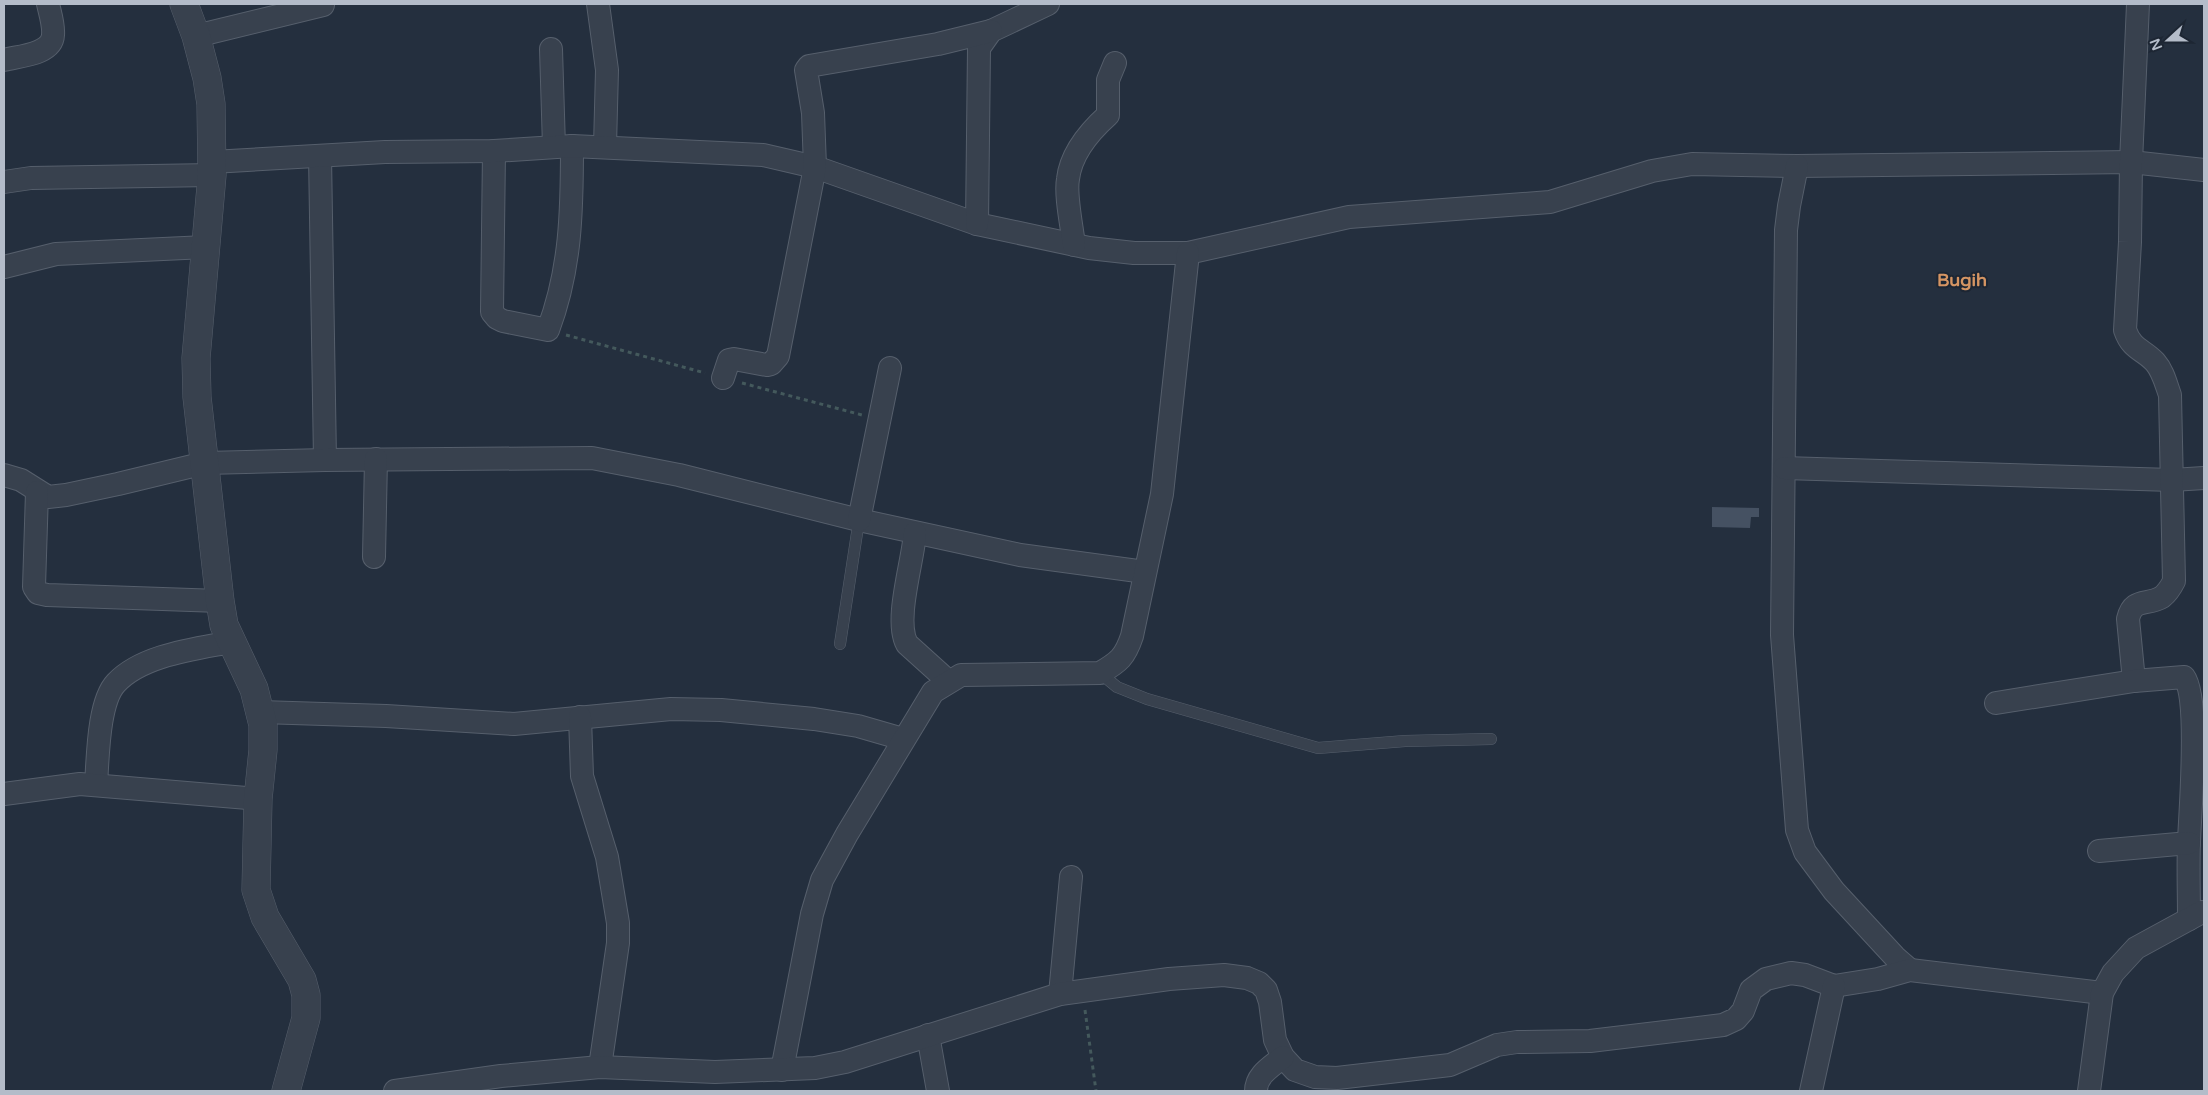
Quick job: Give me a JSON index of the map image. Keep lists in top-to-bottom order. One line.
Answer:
{"districts":["Bugih"],"north":"left"}
